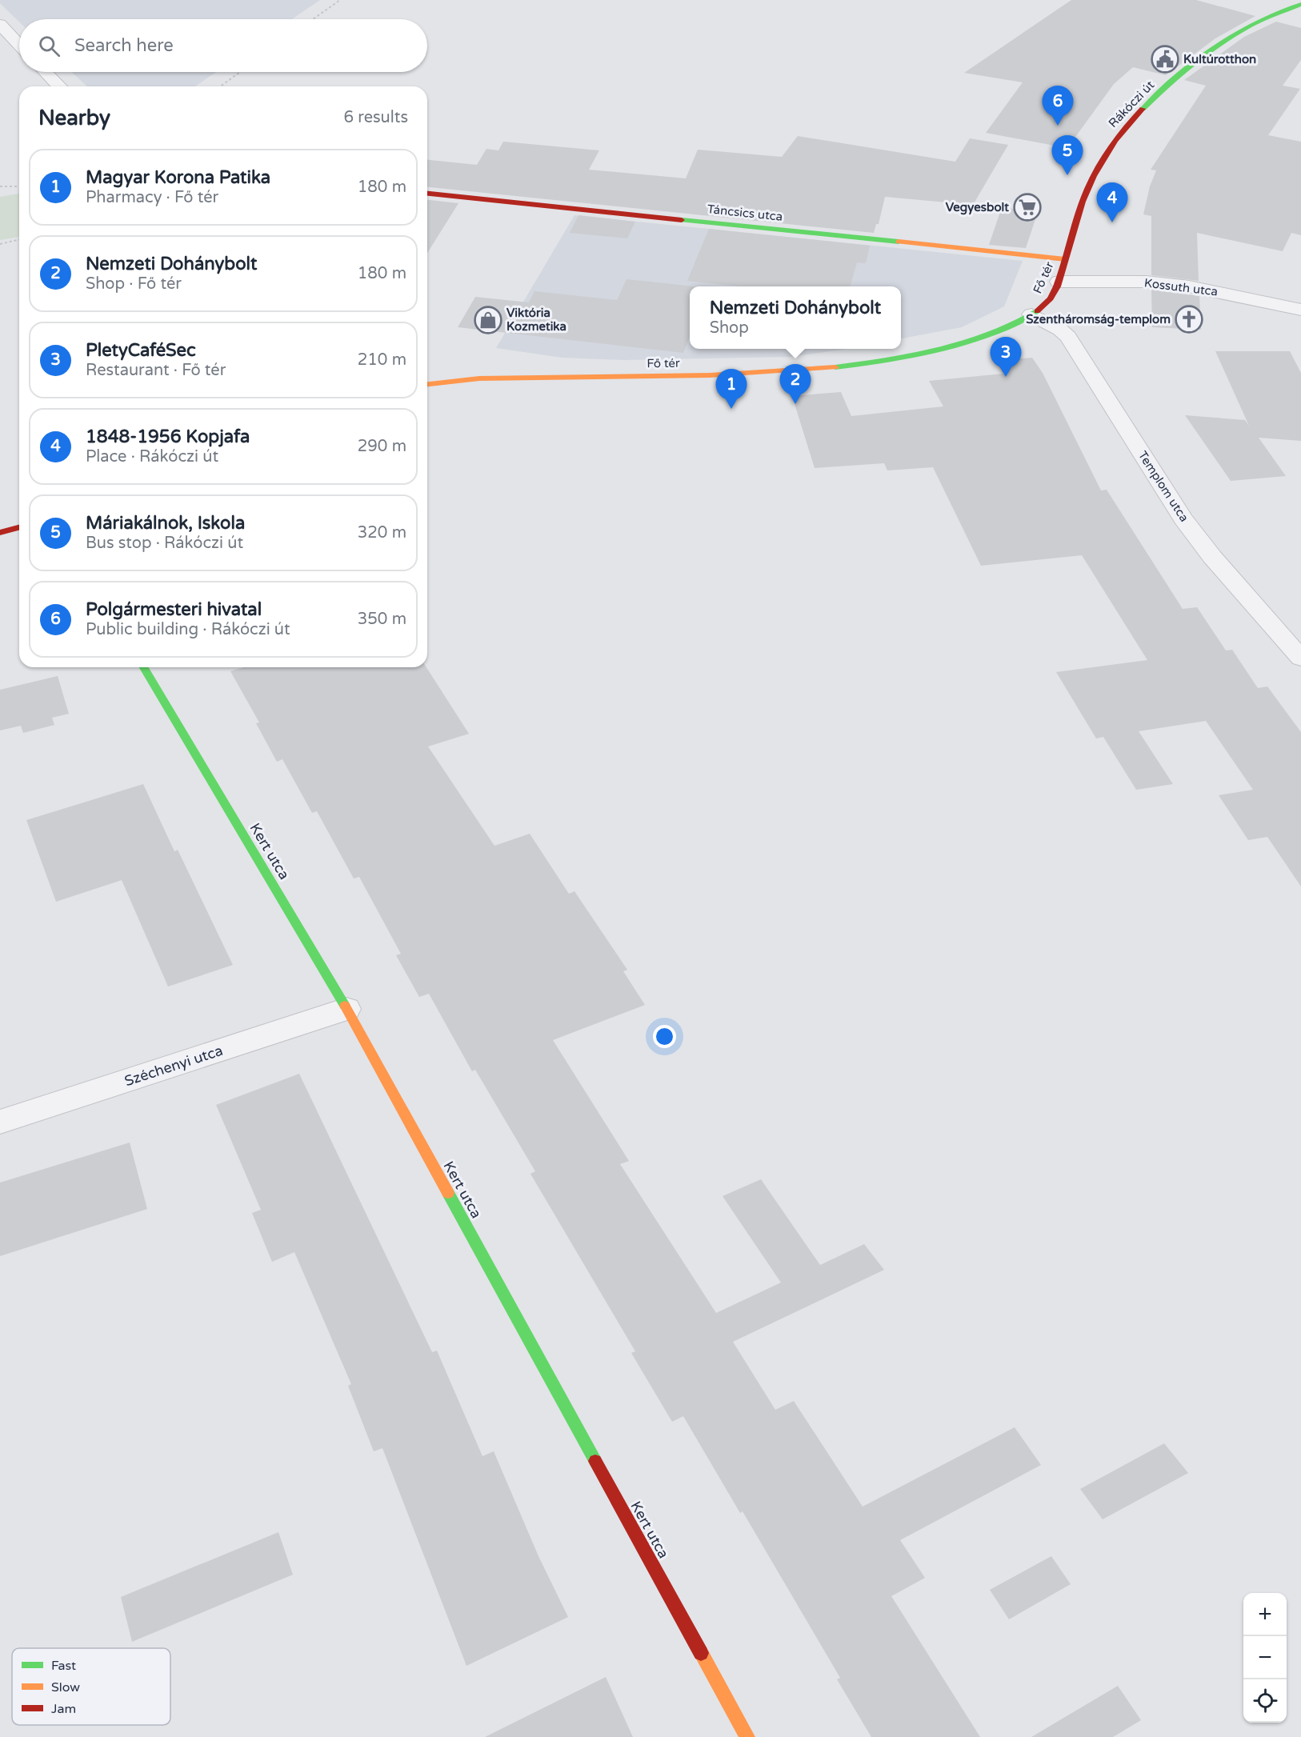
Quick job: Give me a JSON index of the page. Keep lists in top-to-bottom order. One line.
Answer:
{"streets":{"street":["Rákóczi út","Táncsics utca","Fő tér","Kossuth utca","Templom utca","Kert utca","Széchenyi utca"]},"crossings":[["Rákóczi út","Táncsics utca"],["Rákóczi út","Fő tér"],["Táncsics utca","Fő tér"],["Fő tér","Kossuth utca"],["Fő tér","Templom utca"],["Kert utca","Széchenyi utca"]],"places":{"public building":["Kultúrotthon"],"supermarket":["Vegyesbolt"],"church":["Szentháromság-templom"],"shop":["Viktória Kozmetika"]},"legend":["Fast","Slow","Jam"],"page":{"search":"Search here","pins":["6","5","4","3","2","1"],"heading":["Nearby","6 results"],"list":[{"mark":"1","name":"Magyar Korona Patika","note":"Pharmacy · Fő tér","value":"180 m"},{"mark":"2","name":"Nemzeti Dohánybolt","note":"Shop · Fő tér","value":"180 m"},{"mark":"3","name":"PletyCaféSec","note":"Restaurant · Fő tér","value":"210 m"},{"mark":"4","name":"1848-1956 Kopjafa","note":"Place · Rákóczi út","value":"290 m"},{"mark":"5","name":"Máriakálnok, Iskola","note":"Bus stop · Rákóczi út","value":"320 m"},{"mark":"6","name":"Polgármesteri hivatal","note":"Public building · Rákóczi út","value":"350 m"}],"popup":["Nemzeti Dohánybolt","Shop"],"map_buttons":["+","−"]}}
